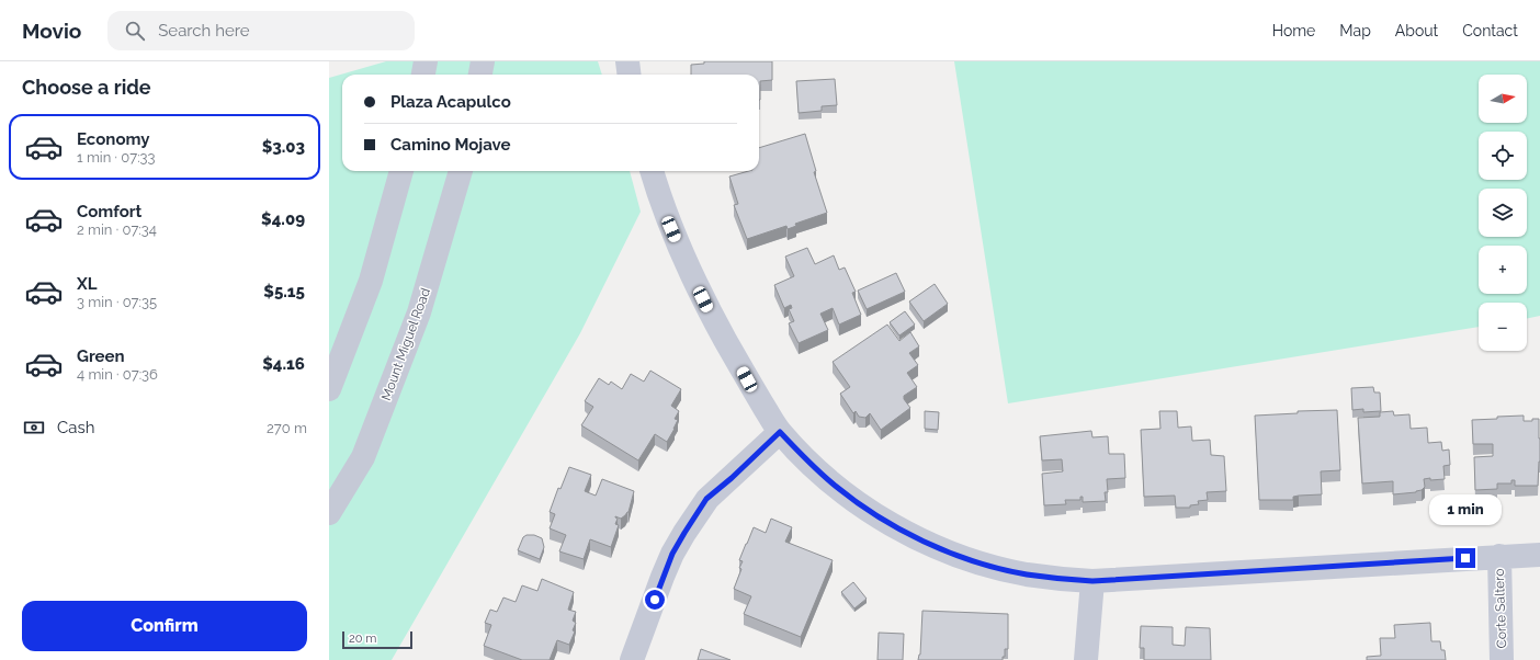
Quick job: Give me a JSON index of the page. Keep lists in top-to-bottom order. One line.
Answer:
{"streets":{"street":["Mount Miguel Road","Corte Saltero"]},"scale_bar":"20 m","north":"right","page":{"header":"Movio","search":"Search here","nav":["Home","Map","About","Contact"],"heading":"Choose a ride","map_buttons":["+","−"],"banner":["Plaza Acapulco","Camino Mojave"],"list":[{"name":"Economy","note":"1 min · 07:33","value":"$3.03"},{"name":"Comfort","note":"2 min · 07:34","value":"$4.09"},{"name":"XL","note":"3 min · 07:35","value":"$5.15"},{"name":"Green","note":"4 min · 07:36","value":"$4.16"}],"pay":["Cash","270 m"],"bubble":"1 min","buttons":"Confirm","scale":"20 m"}}
